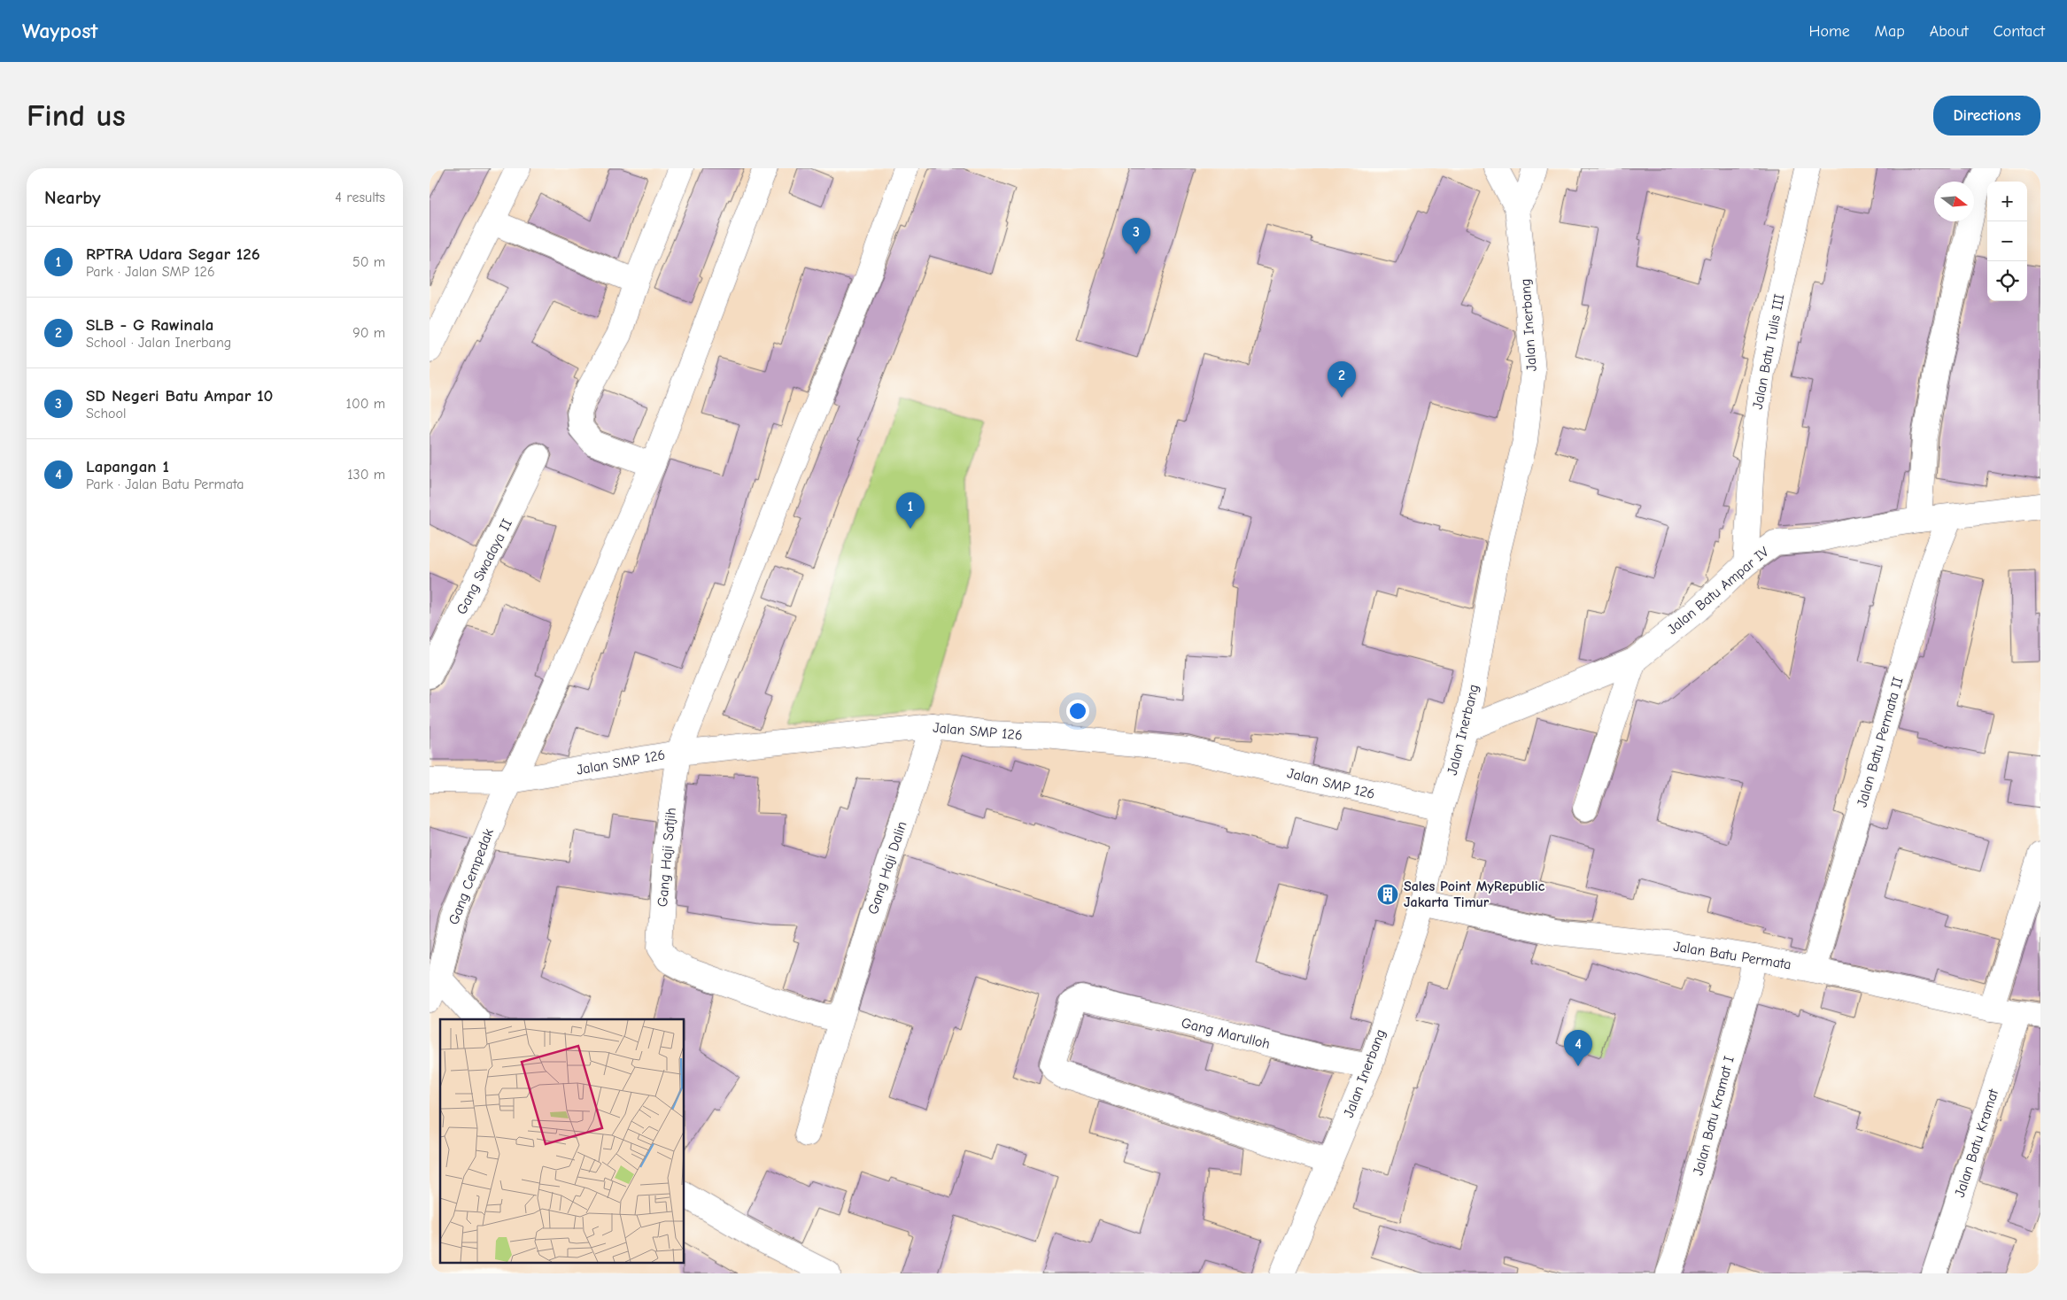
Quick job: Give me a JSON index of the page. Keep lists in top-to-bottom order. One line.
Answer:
{"streets":{"street":["Jalan Inerbang","Jalan Batu Tulis III","Gang Swadaya II","Jalan Batu Ampar IV","Jalan SMP 126","Jalan Batu Permata II","Gang Haji Satjih","Gang Haji Dalin","Gang Cempedak","Jalan Batu Permata","Gang Marulloh","Jalan Batu Kramat I","Jalan Batu Kramat"]},"crossings":[["Jalan Inerbang","Jalan Batu Ampar IV"],["Jalan Inerbang","Jalan SMP 126"],["Jalan Inerbang","Jalan Batu Permata"],["Jalan Inerbang","Gang Marulloh"],["Jalan Batu Tulis III","Jalan Batu Ampar IV"],["Jalan Batu Ampar IV","Jalan Batu Permata II"],["Jalan SMP 126","Gang Haji Satjih"],["Jalan SMP 126","Gang Haji Dalin"],["Jalan SMP 126","Gang Cempedak"],["Jalan Batu Permata II","Jalan Batu Permata"],["Gang Haji Satjih","Gang Haji Dalin"],["Jalan Batu Permata","Jalan Batu Kramat I"],["Jalan Batu Permata","Jalan Batu Kramat"]],"places":{"building":["Sales Point MyRepublic Jakarta Timur"]},"north":"right","page":{"header":"Waypost","nav":["Home","Map","About","Contact"],"buttons":"Directions","title":"Find us","heading":["Nearby","4 results"],"map_buttons":["+","−"],"pins":["3","2","1","4"],"list":[{"mark":"1","name":"RPTRA Udara Segar 126","note":"Park · Jalan SMP 126","value":"50 m"},{"mark":"2","name":"SLB - G Rawinala","note":"School · Jalan Inerbang","value":"90 m"},{"mark":"3","name":"SD Negeri Batu Ampar 10","note":"School","value":"100 m"},{"mark":"4","name":"Lapangan 1","note":"Park · Jalan Batu Permata","value":"130 m"}]}}
